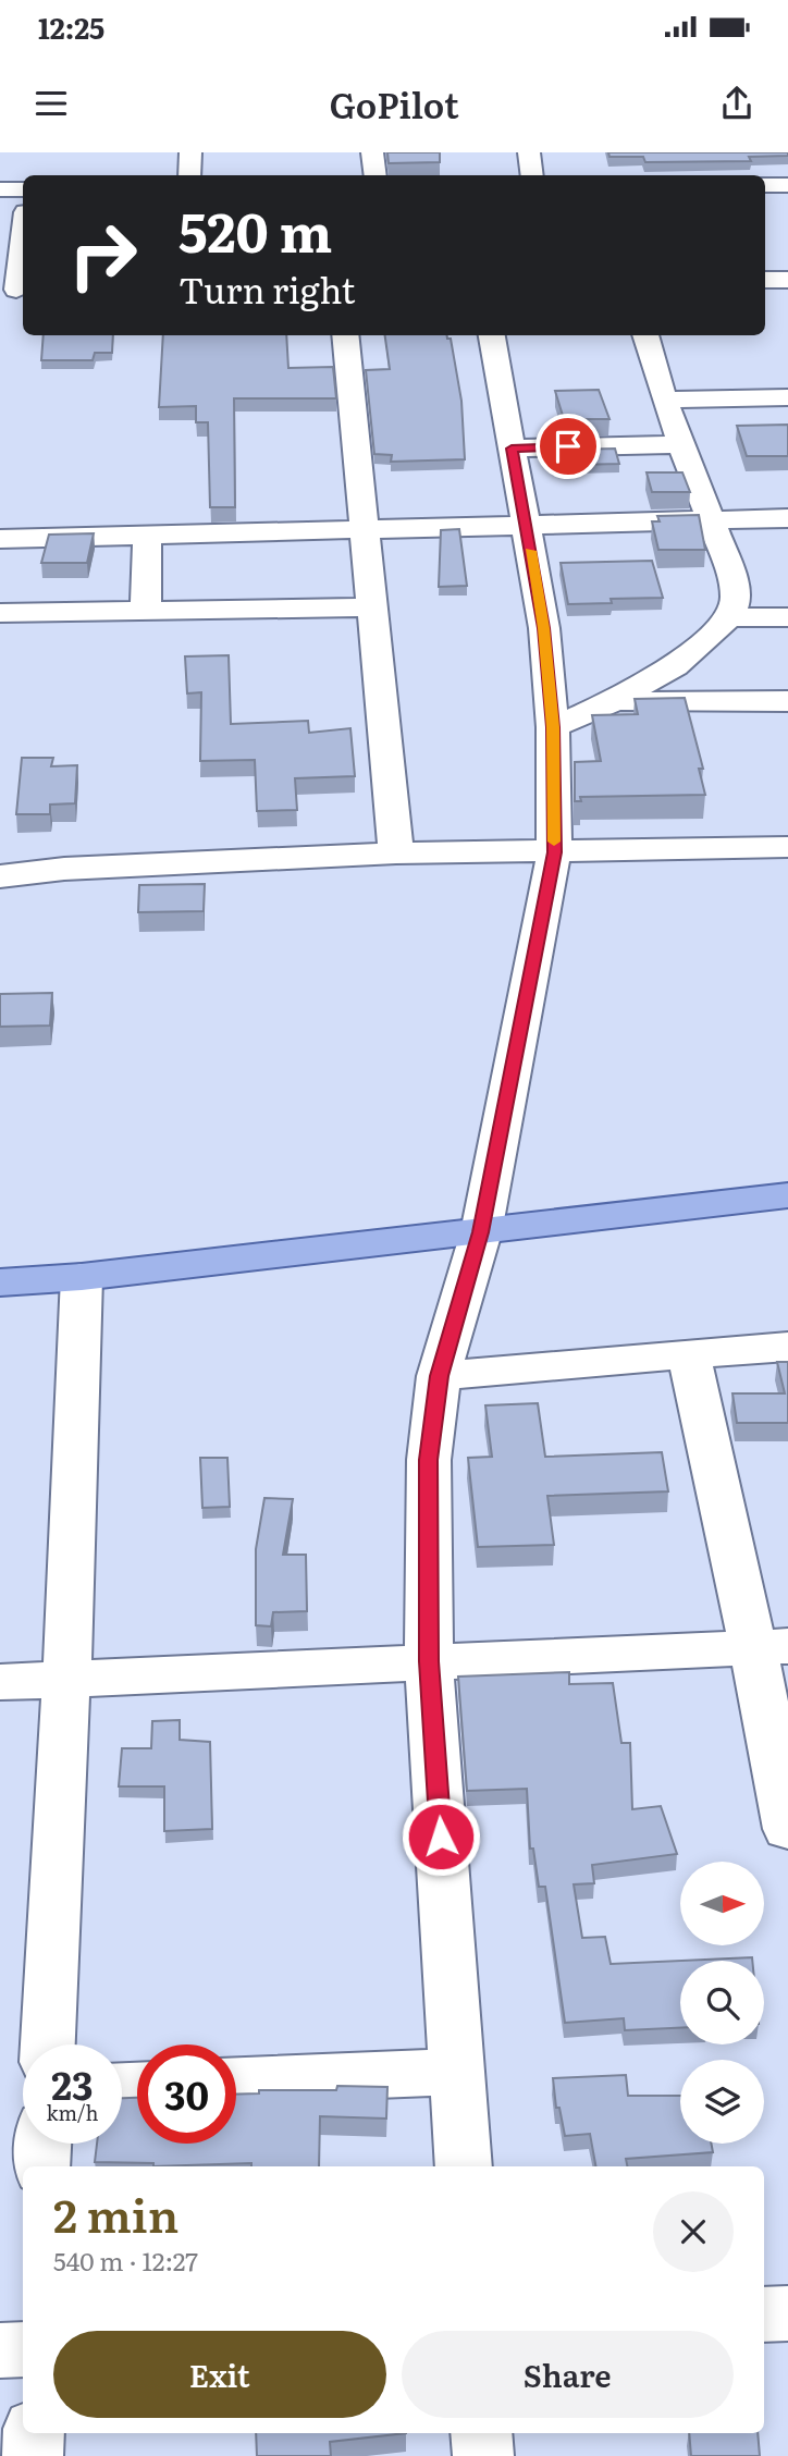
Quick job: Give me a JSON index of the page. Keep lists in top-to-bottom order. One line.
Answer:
{"north":"right","page":{"status":"12:25","header":"GoPilot","turn":["520 m","Turn right"],"speed":"23 km/h","limit":"30","heading":["2 min","540 m · 12:27"],"buttons":["Exit","Share"]}}
